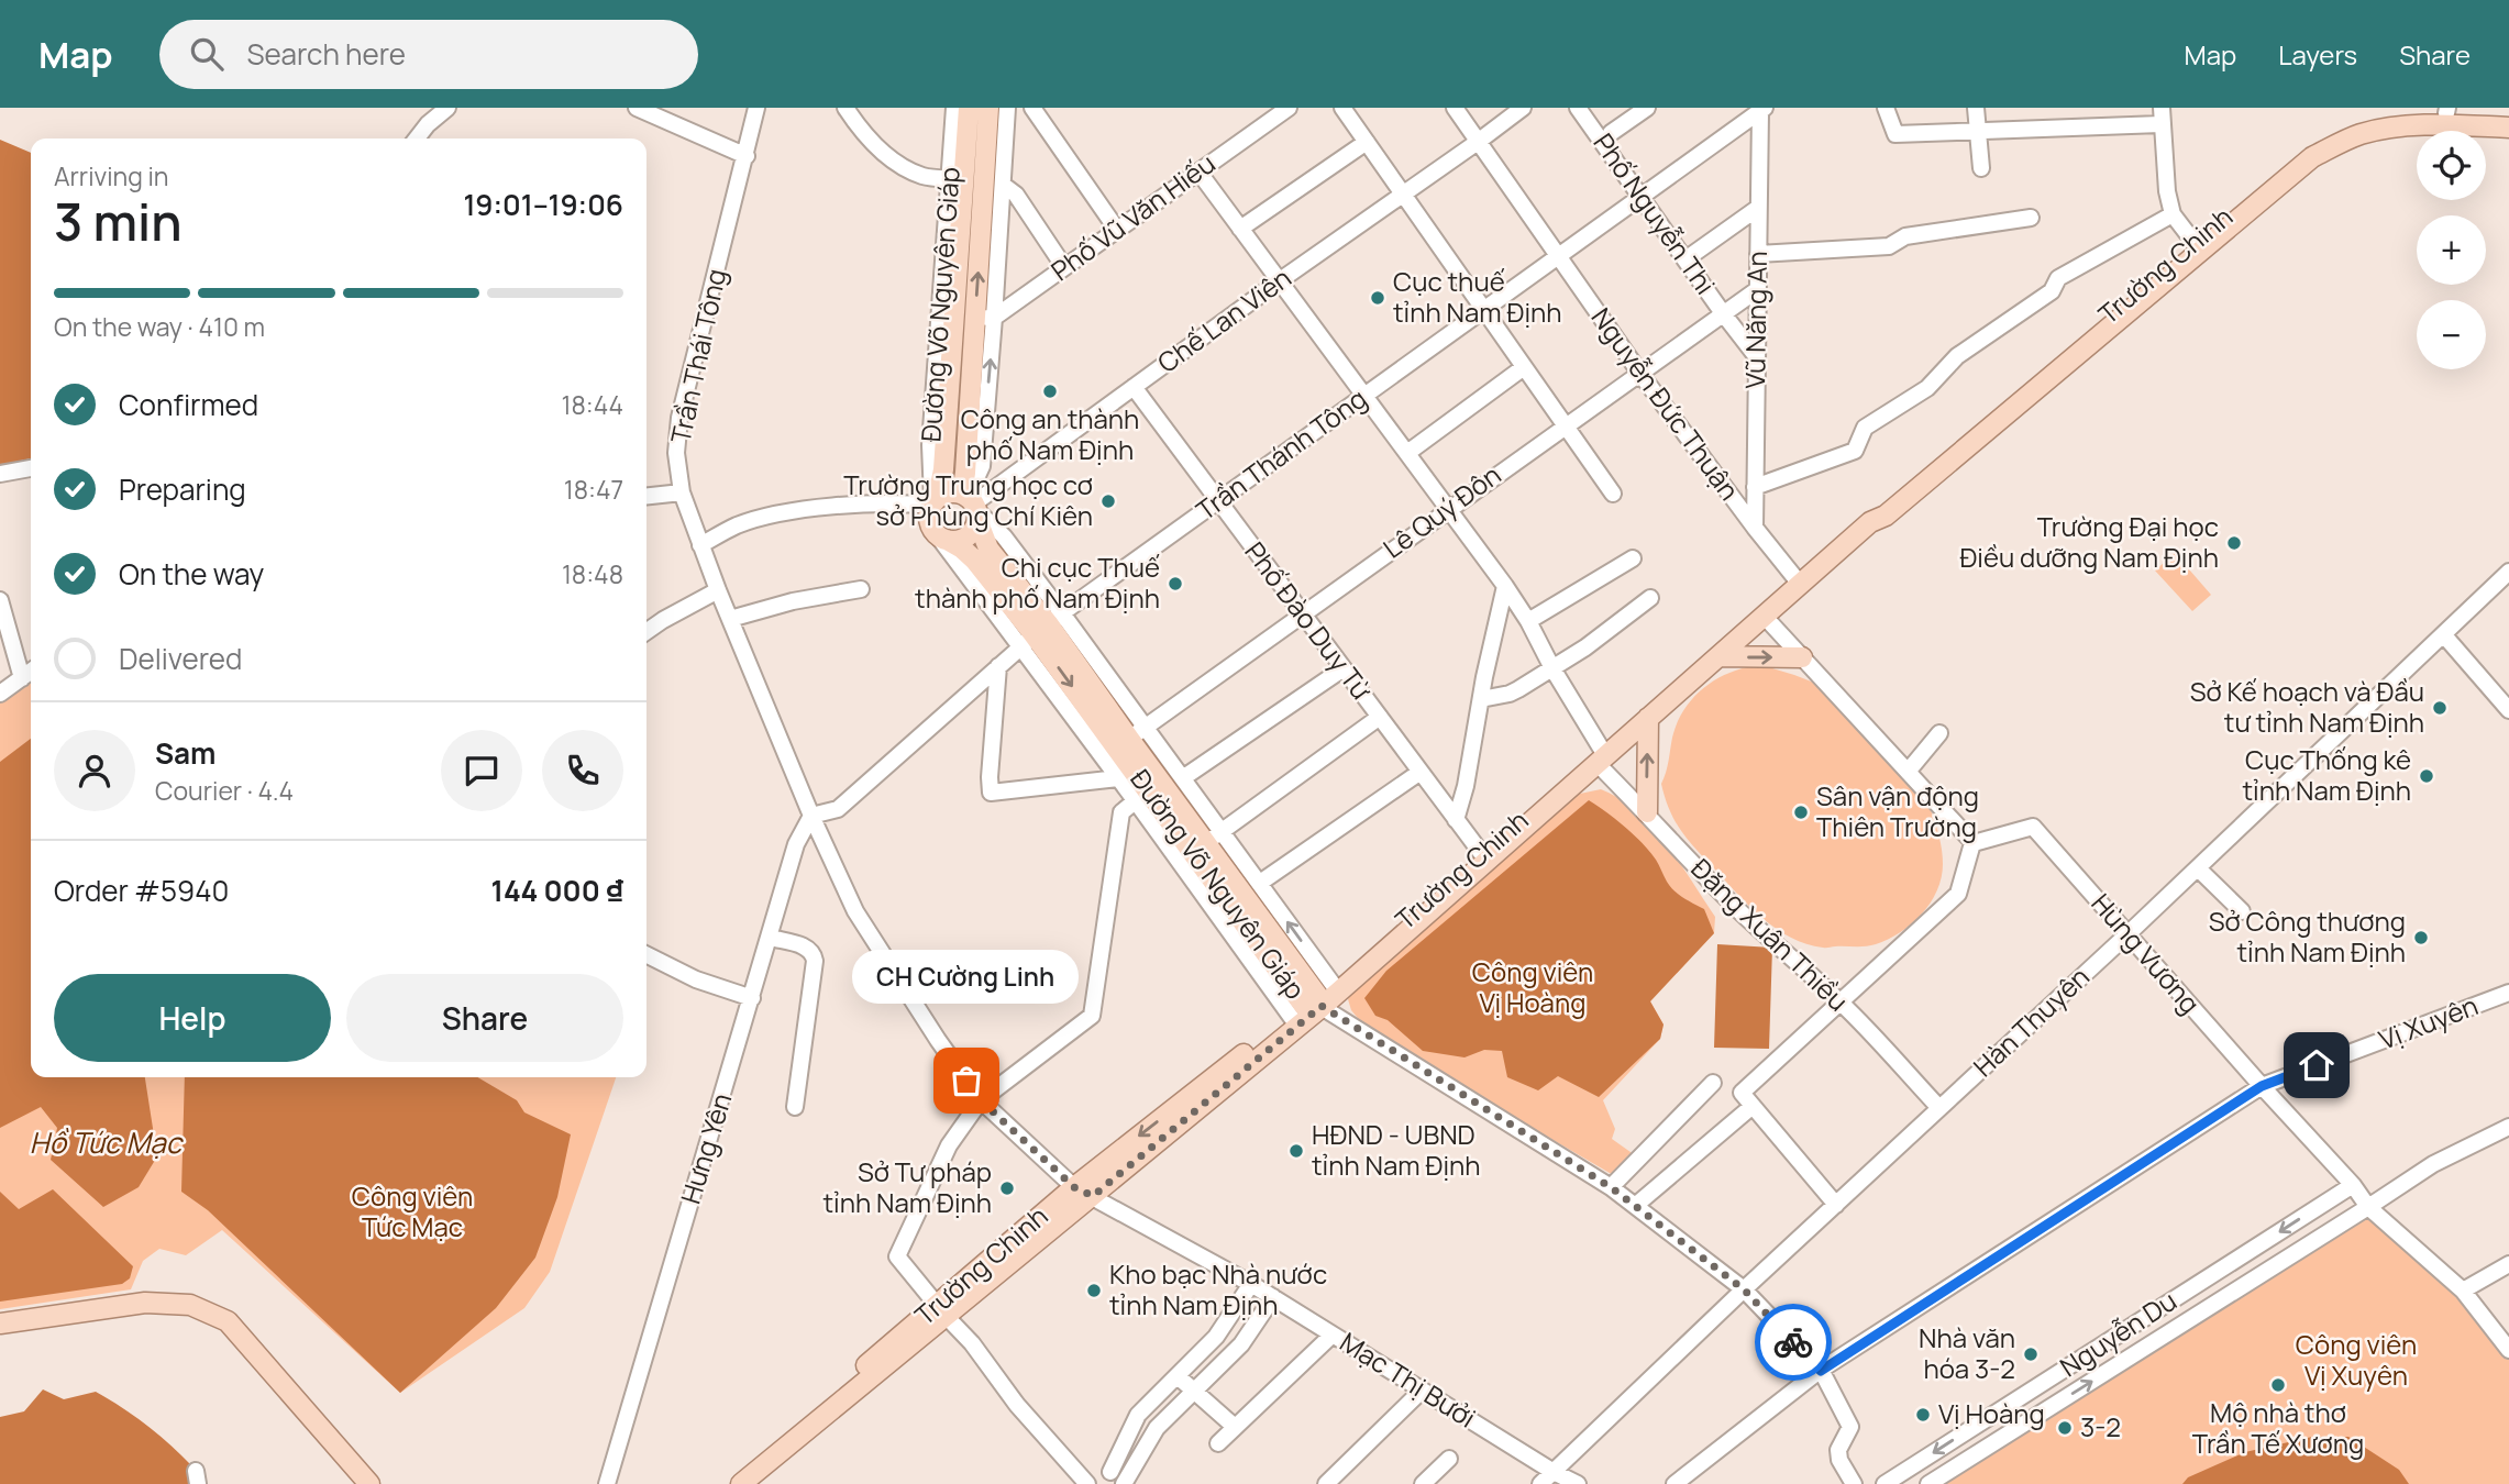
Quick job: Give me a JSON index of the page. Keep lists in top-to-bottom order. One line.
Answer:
{"streets":{"main road":["Trường Chinh","Đường Võ Nguyên Giáp"],"street":["Phố Nguyễn Thi","Phố Vũ Văn Hiếu","Vũ Năng An","Chế Lan Viên","Trần Thái Tông","Nguyễn Đức Thuận","Trần Thánh Tông","Lê Quý Đôn","Phố Đào Duy Từ","Đặng Xuân Thiều","Hùng Vương","Hàn Thuyên","Vị Xuyên","Hưng Yên","Nguyễn Du","Mạc Thị Bưởi"]},"crossings":[["Phố Nguyễn Thi","Vũ Năng An"],["Phố Nguyễn Thi","Trần Thánh Tông"],["Phố Nguyễn Thi","Lê Quý Đôn"],["Phố Vũ Văn Hiếu","Đường Võ Nguyên Giáp"],["Phố Vũ Văn Hiếu","Đặng Xuân Thiều"],["Trường Chinh","Đường Võ Nguyên Giáp"],["Trường Chinh","Nguyễn Đức Thuận"],["Trường Chinh","Phố Đào Duy Từ"],["Trường Chinh","Đặng Xuân Thiều"],["Trường Chinh","Mạc Thị Bưởi"],["Đường Võ Nguyên Giáp","Chế Lan Viên"],["Đường Võ Nguyên Giáp","Trần Thánh Tông"],["Đường Võ Nguyên Giáp","Lê Quý Đôn"],["Vũ Năng An","Nguyễn Đức Thuận"],["Vũ Năng An","Trần Thánh Tông"],["Vũ Năng An","Lê Quý Đôn"],["Chế Lan Viên","Nguyễn Đức Thuận"],["Chế Lan Viên","Phố Đào Duy Từ"],["Chế Lan Viên","Đặng Xuân Thiều"],["Trần Thái Tông","Trần Thánh Tông"],["Trần Thái Tông","Hưng Yên"],["Trần Thái Tông","Mạc Thị Bưởi"],["Nguyễn Đức Thuận","Trần Thánh Tông"],["Nguyễn Đức Thuận","Lê Quý Đôn"],["Trần Thánh Tông","Phố Đào Duy Từ"],["Trần Thánh Tông","Đặng Xuân Thiều"],["Trần Thánh Tông","Hưng Yên"],["Trần Thánh Tông","Mạc Thị Bưởi"],["Lê Quý Đôn","Phố Đào Duy Từ"],["Lê Quý Đôn","Đặng Xuân Thiều"],["Đặng Xuân Thiều","Hàn Thuyên"],["Hùng Vương","Hàn Thuyên"],["Hùng Vương","Vị Xuyên"],["Hùng Vương","Nguyễn Du"],["Hàn Thuyên","Mạc Thị Bưởi"],["Hưng Yên","Mạc Thị Bưởi"]],"water":["Hồ Tức Mạc"],"parks":["Công viên Vị Hoàng","Công viên Tức Mạc","Công viên Vị Xuyên"],"places":["Cục thuế tỉnh Nam Định","Công an thành phố Nam Định","Trường Trung học cơ sở Phùng Chí Kiên","Trường Đại học Điều dưỡng Nam Định","Chi cục Thuế thành phố Nam Định","Sở Kế hoạch và Đầu tư tỉnh Nam Định","Cục Thống kê tỉnh Nam Định","Sân vận động Thiên Trường","Sở Công thương tỉnh Nam Định","CH Cường Linh","HĐND - UBND tỉnh Nam Định","Sở Tư pháp tỉnh Nam Định","Kho bạc Nhà nước tỉnh Nam Định","Nhà văn hóa 3-2","Mộ nhà thơ Trần Tế Xương","Vị Hoàng","3-2"],"page":{"header":"Map","search":"Search here","nav":["Map","Layers","Share"],"map_buttons":["+","−"],"heading":["3 min","Arriving in","19:01–19:06"],"panel":["Sam","Courier · 4.4","Order #5940","144 000 ₫"],"bar":"On the way · 410 m","list":[["Confirmed","18:44"],["Preparing","18:47"],["On the way","18:48"],"Delivered"],"bubble":"CH Cường Linh","buttons":["Help","Share"]}}
